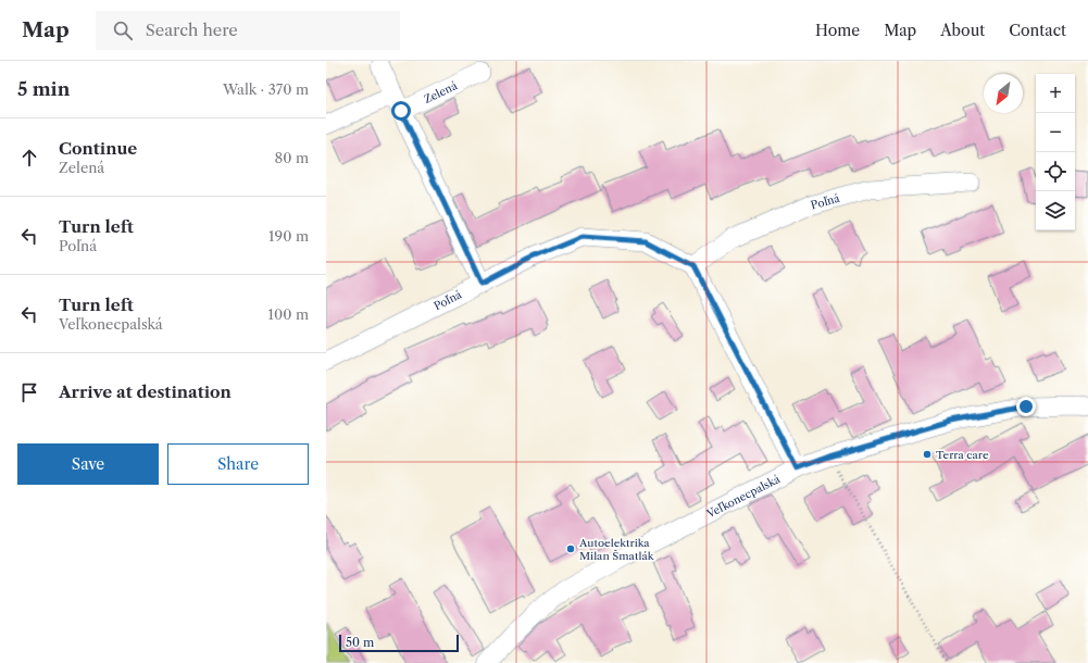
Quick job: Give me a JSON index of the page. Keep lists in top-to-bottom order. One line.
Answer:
{"streets":{"street":["Zelená","Poľná","Veľkonecpalská"]},"places":["Terra care","Autoelektrika Milan Šmatlák"],"scale_bar":"50 m","north":"bottom left","page":{"header":"Map","search":"Search here","nav":["Home","Map","About","Contact"],"heading":["5 min","Walk · 370 m"],"map_buttons":["+","−"],"list":[["Continue","Zelená","80 m"],["Turn left","Poľná","190 m"],["Turn left","Veľkonecpalská","100 m"],"Arrive at destination"],"buttons":["Save","Share"],"scale":"50 m"}}
